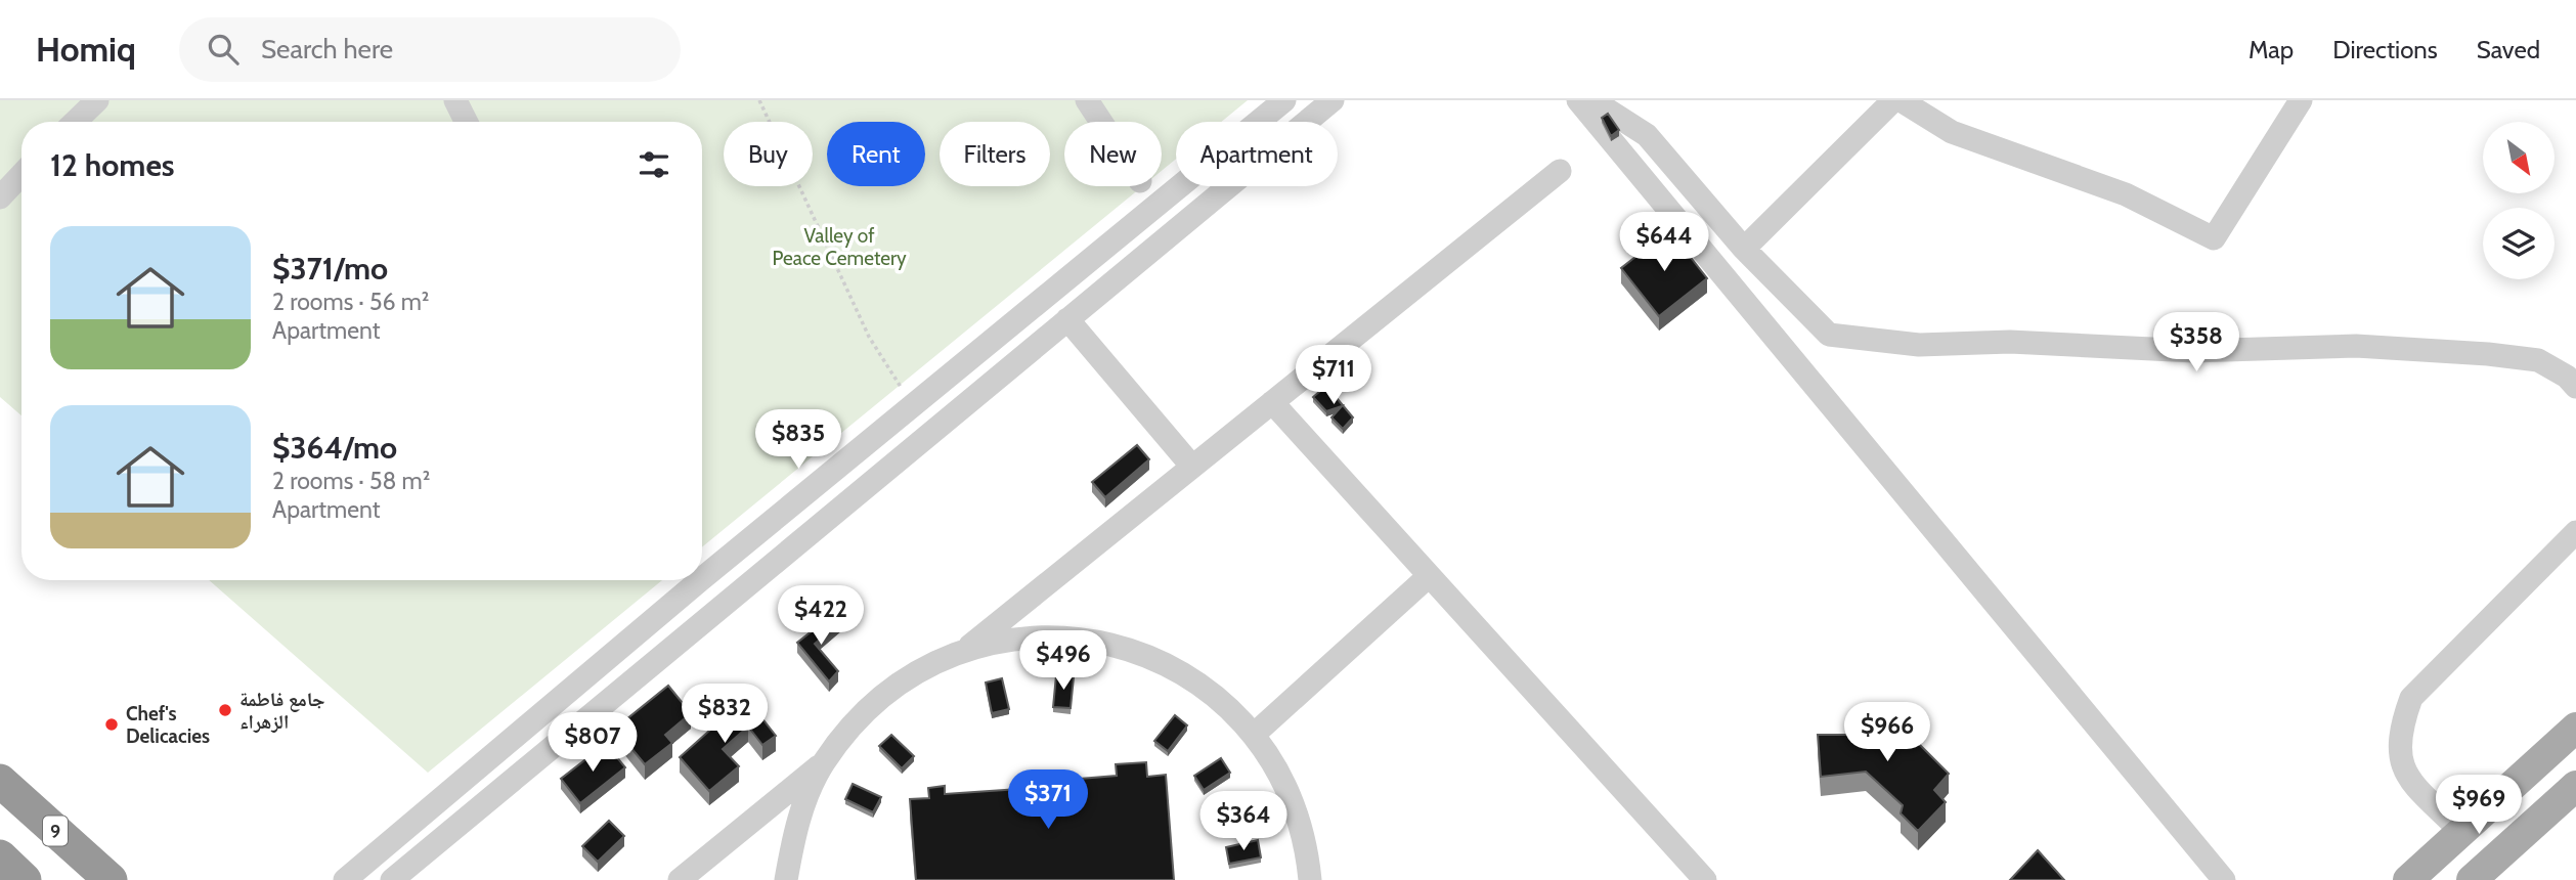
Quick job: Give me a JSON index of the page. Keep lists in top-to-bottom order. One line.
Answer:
{"streets":{"highway":["9"]},"parks":["Valley of Peace Cemetery"],"places":["جامع فاطمة الزهراء","Chef's Delicacies"],"north":"bottom right","page":{"header":"Homiq","search":"Search here","nav":["Map","Directions","Saved"],"chip":["Buy","Rent","Filters","New","Apartment"],"heading":"12 homes","list":[{"name":"$371/mo","note":"2 rooms · 56 m² · Apartment"},{"name":"$364/mo","note":"2 rooms · 58 m² · Apartment"}],"price":["$644","$358","$711","$835","$422","$496","$832","$966","$807","$371","$969","$364"]}}
